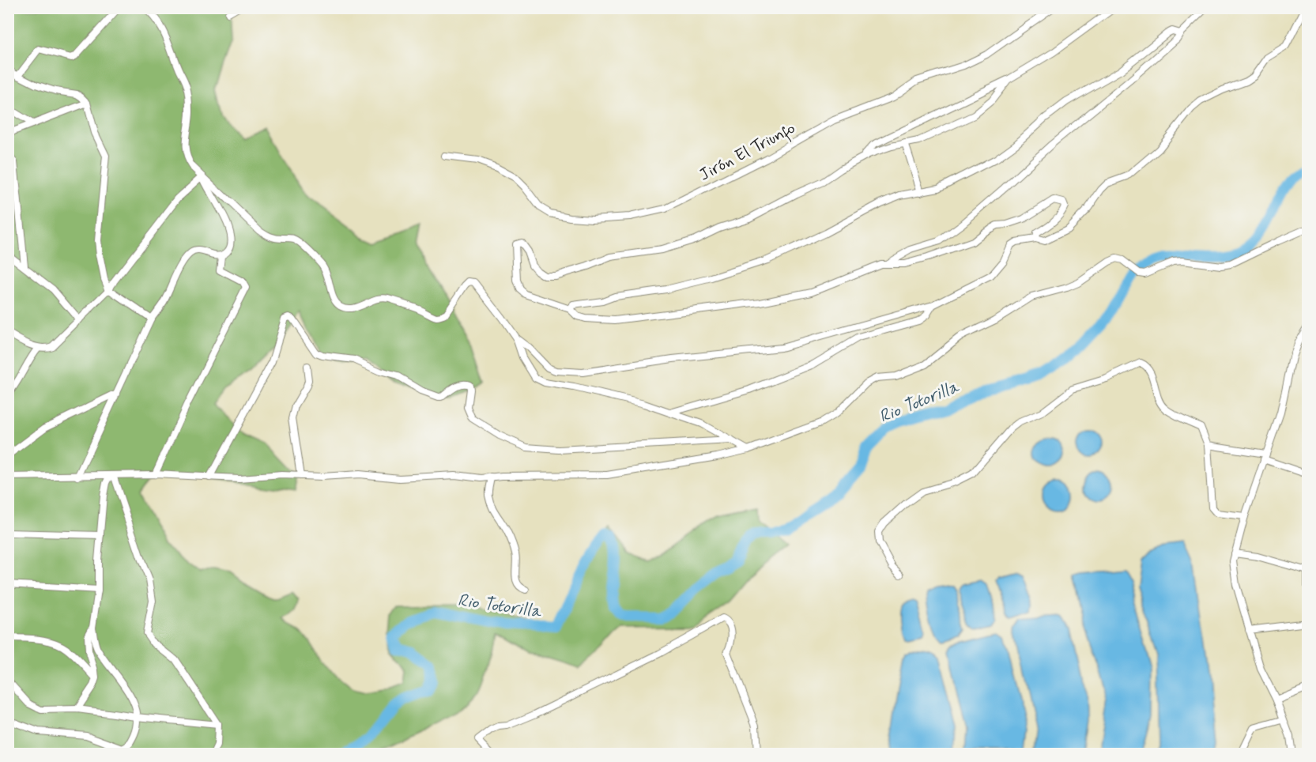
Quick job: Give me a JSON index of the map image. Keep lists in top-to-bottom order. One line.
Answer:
{"streets":{"street":["Jirón El Triunfo"]},"water":["Rio Totorilla"]}
